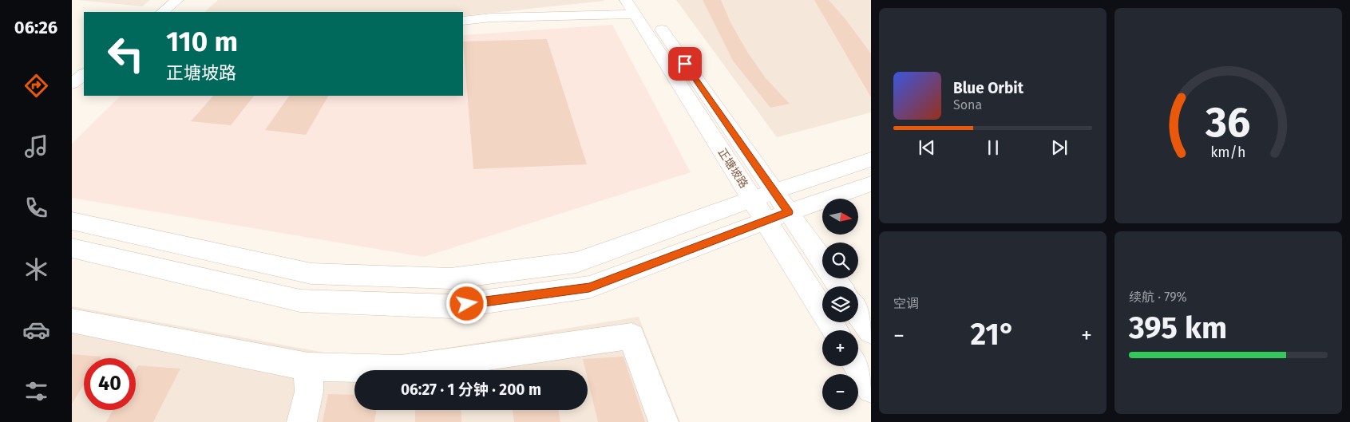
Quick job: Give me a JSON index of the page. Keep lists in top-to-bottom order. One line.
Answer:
{"streets":{"street":["正塘坡路"]},"north":"right","page":{"tabs":"06:26","turn":["110 m","正塘坡路"],"song":["Blue Orbit","Sona"],"map_buttons":["+","−"],"tile":["空调",["续航 · 79%","395 km"]],"heat":["−","21°","+"],"limit":"40","trip":"06:27 · 1 分钟 · 200 m","gauge":["36","km/h"]}}
